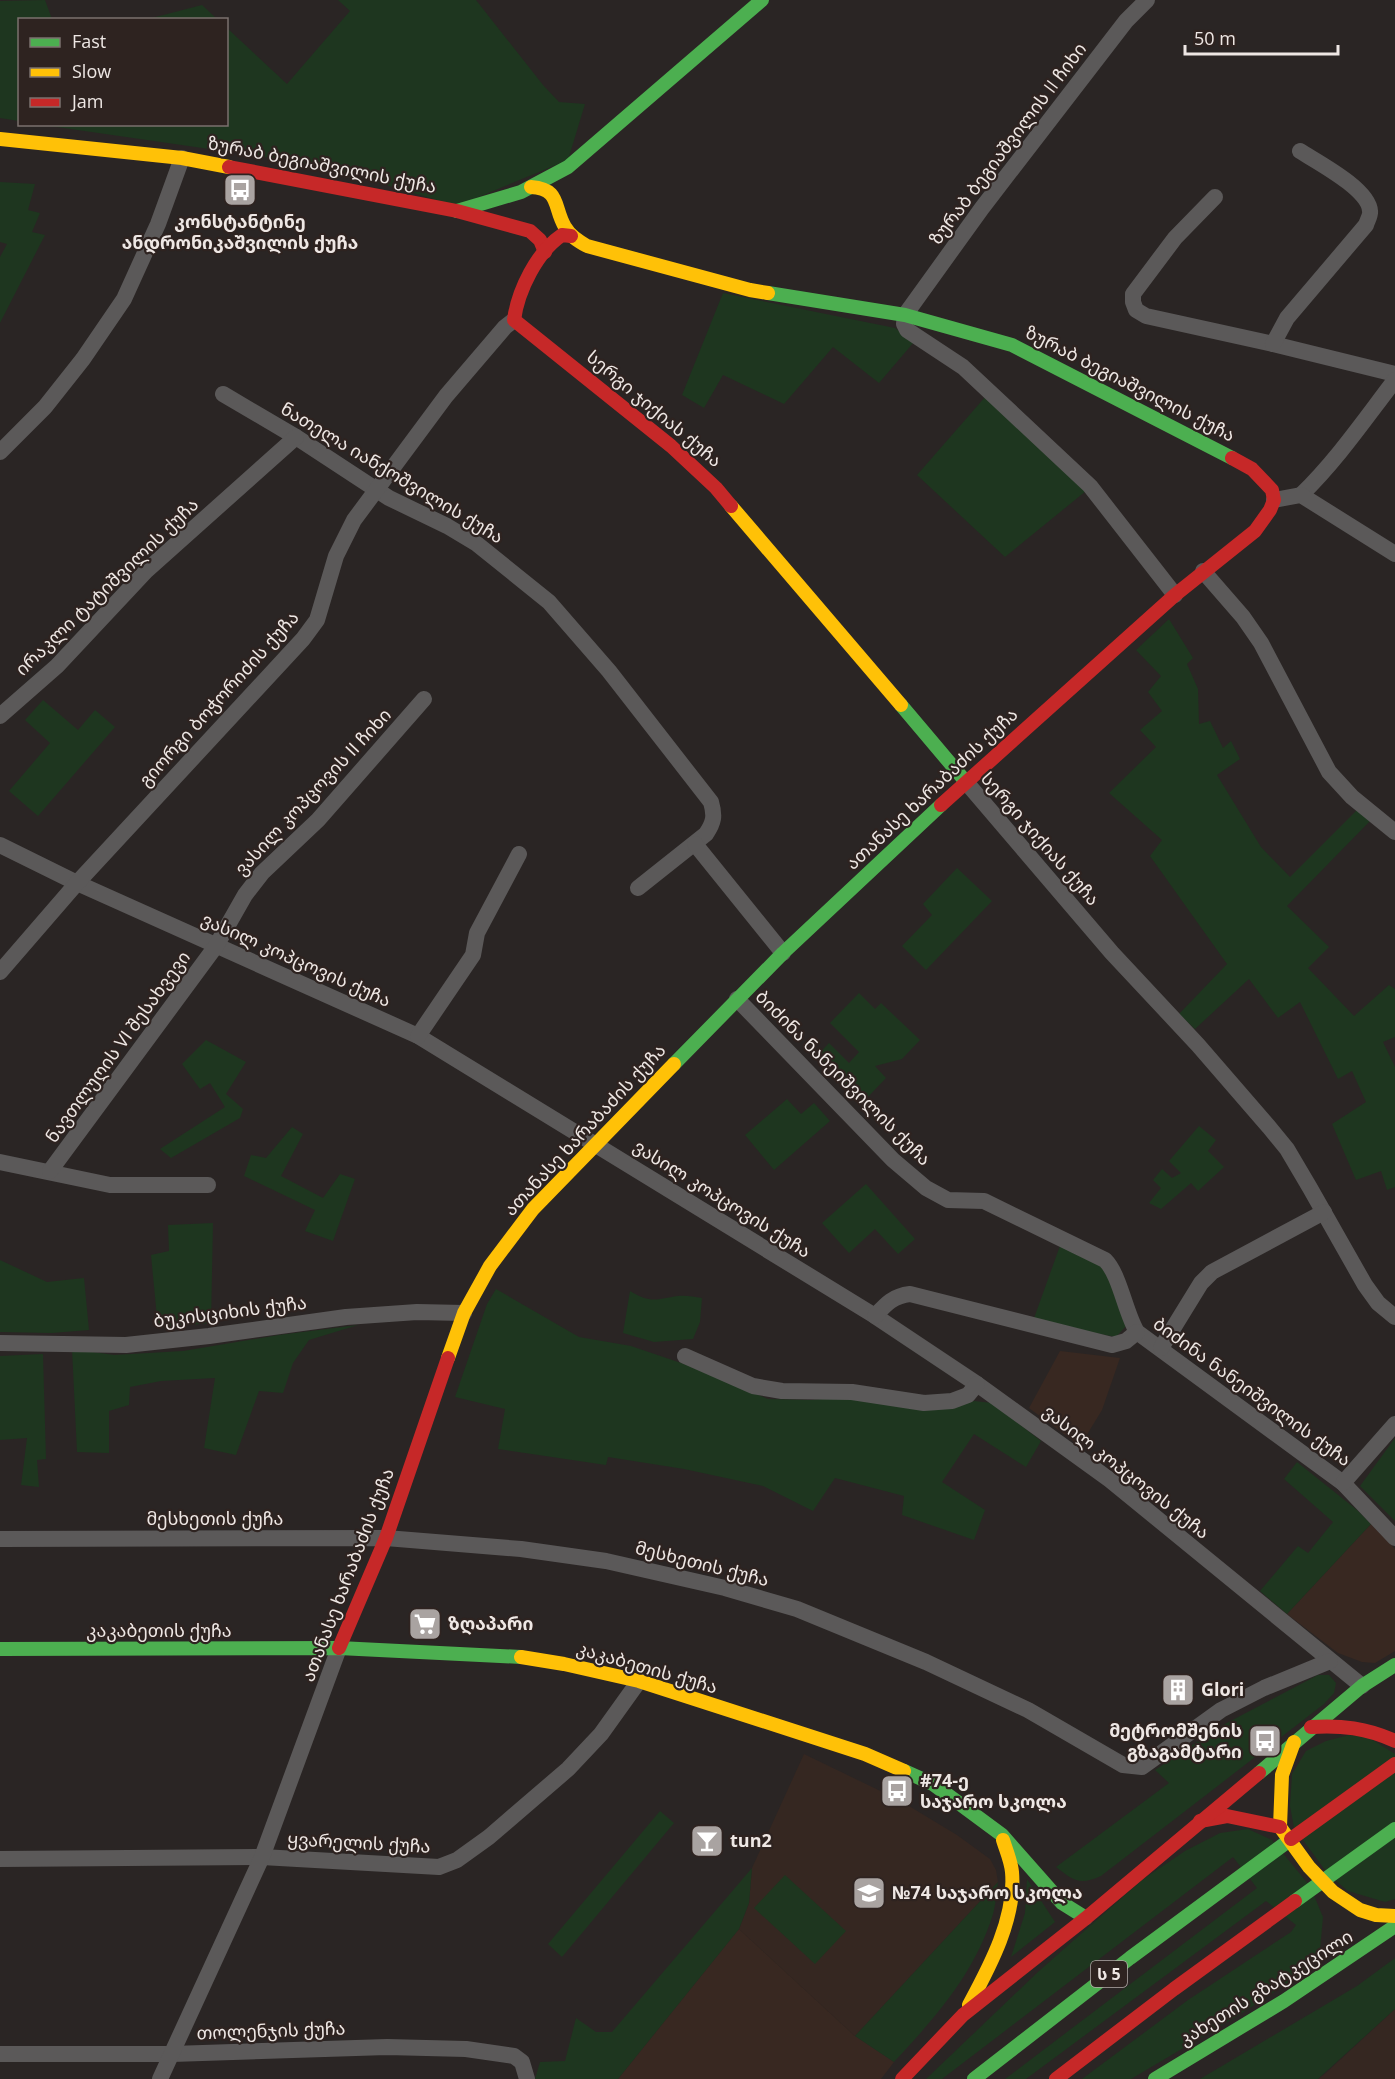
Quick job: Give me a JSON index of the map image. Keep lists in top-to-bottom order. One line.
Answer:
{"streets":{"main road":["ზურაბ ბეგიაშვილის ქუჩა","სერგი ჯიქიას ქუჩა","გიორგი ბოჭორიძის ქუჩა","ათანასე ხარაბაძის ქუჩა","კაკაბეთის ქუჩა","ს 5","კახეთის გზატკეცილი"],"street":["ზურაბ ბეგიაშვილის II ჩიხი","ნათელა იანქოშვილის ქუჩა","ირაკლი ტატიშვილის ქუჩა","ვასილ კოპცოვის II ჩიხი","ვასილ კოპცოვის ქუჩა","ნავთლუღის VI შესახვევი","ბიძინა ნანეიშვილის ქუჩა","ბუკისციხის ქუჩა","მესხეთის ქუჩა","ყვარელის ქუჩა","თოლენჯის ქუჩა"]},"crossings":[["ზურაბ ბეგიაშვილის II ჩიხი","ზურაბ ბეგიაშვილის ქუჩა"],["ზურაბ ბეგიაშვილის ქუჩა","ათანასე ხარაბაძის ქუჩა"],["სერგი ჯიქიას ქუჩა","გიორგი ბოჭორიძის ქუჩა"],["სერგი ჯიქიას ქუჩა","ათანასე ხარაბაძის ქუჩა"],["ნათელა იანქოშვილის ქუჩა","ირაკლი ტატიშვილის ქუჩა"],["ნათელა იანქოშვილის ქუჩა","გიორგი ბოჭორიძის ქუჩა"],["გიორგი ბოჭორიძის ქუჩა","ვასილ კოპცოვის ქუჩა"],["ათანასე ხარაბაძის ქუჩა","ვასილ კოპცოვის ქუჩა"],["ათანასე ხარაბაძის ქუჩა","ბიძინა ნანეიშვილის ქუჩა"],["ათანასე ხარაბაძის ქუჩა","ბუკისციხის ქუჩა"],["ათანასე ხარაბაძის ქუჩა","მესხეთის ქუჩა"],["ათანასე ხარაბაძის ქუჩა","კაკაბეთის ქუჩა"],["ათანასე ხარაბაძის ქუჩა","ყვარელის ქუჩა"],["ათანასე ხარაბაძის ქუჩა","თოლენჯის ქუჩა"],["ვასილ კოპცოვის II ჩიხი","ვასილ კოპცოვის ქუჩა"],["ვასილ კოპცოვის II ჩიხი","ნავთლუღის VI შესახვევი"],["ვასილ კოპცოვის ქუჩა","ნავთლუღის VI შესახვევი"],["ვასილ კოპცოვის ქუჩა","მესხეთის ქუჩა"],["კაკაბეთის ქუჩა","ყვარელის ქუჩა"]],"places":{"bus stop":["კონსტანტინე ანდრონიკაშვილის ქუჩა","მეტრომშენის გზაგამტარი","#74-ე საჯარო სკოლა"],"supermarket":["ზღაპარი"],"building":["Glori"],"bar":["tun2"],"school or university":["№74 საჯარო სკოლა"]},"legend":["Fast","Slow","Jam"],"scale_bar":"50 m"}
